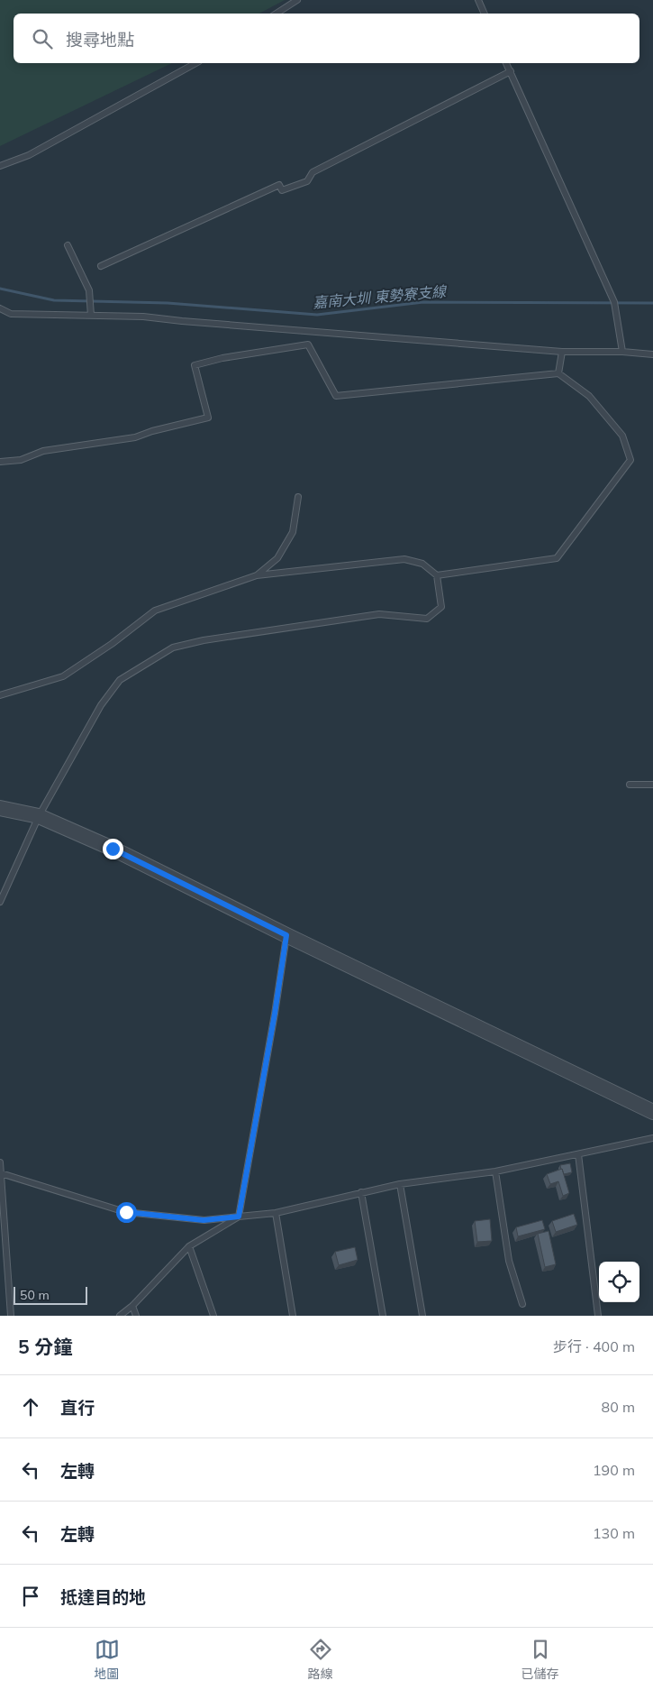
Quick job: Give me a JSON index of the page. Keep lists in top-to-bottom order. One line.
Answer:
{"water":["嘉南大圳 東勢寮支線"],"scale_bar":"50 m","page":{"search":"搜尋地點","scale":"50 m","heading":["5 分鐘","步行 · 400 m"],"list":[["直行","80 m"],["左轉","190 m"],["左轉","130 m"],"抵達目的地"],"nav":["地圖","路線","已儲存"]}}
